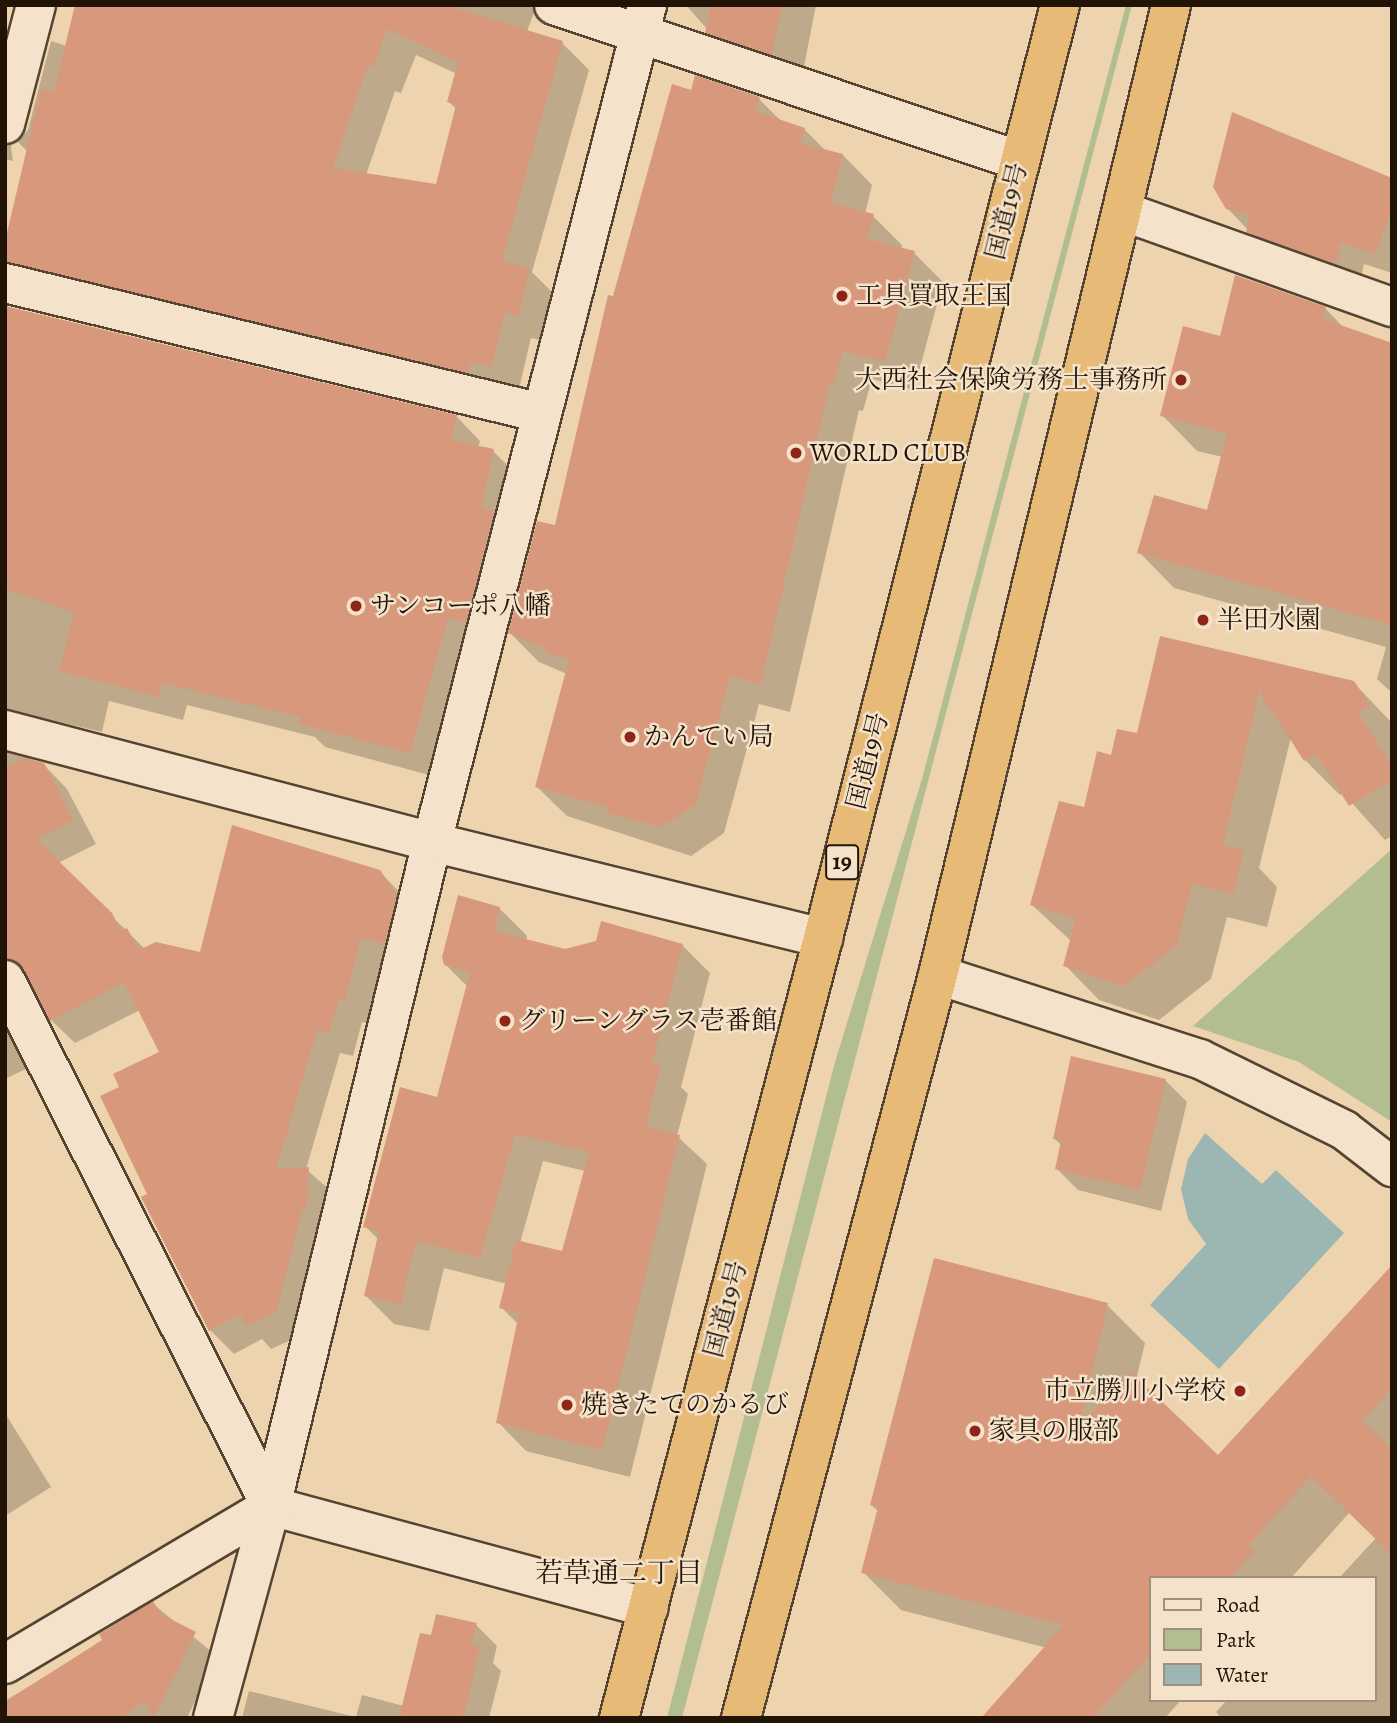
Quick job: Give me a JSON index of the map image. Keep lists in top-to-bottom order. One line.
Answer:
{"streets":{"highway":["国道19号","19"]},"districts":["若草通二丁目"],"places":["工具買取王国","大西社会保険労務士事務所","WORLD CLUB","サンコーポ八幡","半田水園","かんてい局","グリーングラス壱番館","市立勝川小学校","焼きたてのかるび","家具の服部"],"legend":["Road","Park","Water"]}
